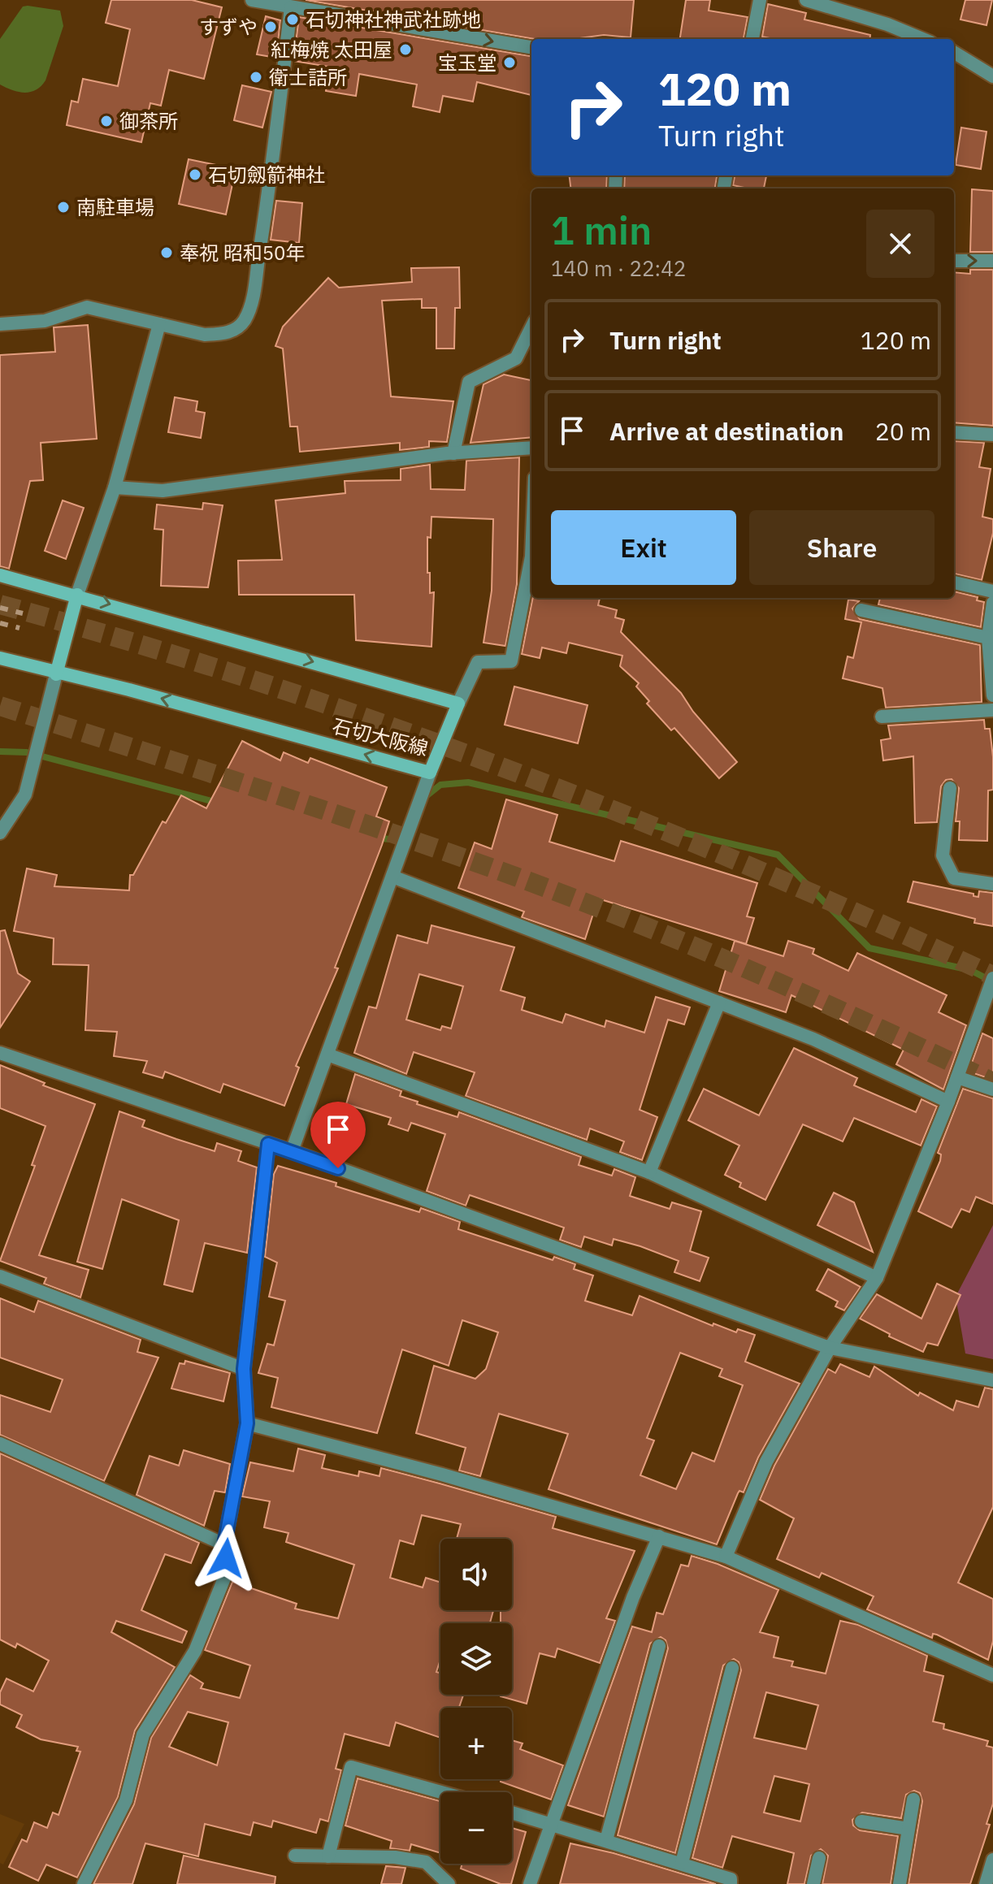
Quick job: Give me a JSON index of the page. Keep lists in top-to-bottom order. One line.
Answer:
{"streets":{"main road":["石切大阪線"]},"places":["石切神社神武社跡地","すずや","紅梅焼 太田屋","宝玉堂","衛士詰所","御茶所","石切劔箭神社","南駐車場","奉祝 昭和50年"],"page":{"turn":["120 m","Turn right"],"heading":["1 min","140 m · 22:42"],"list":[{"name":"Turn right","value":"120 m"},{"name":"Arrive at destination","value":"20 m"}],"buttons":["Exit","Share"],"map_buttons":["+","−"]}}
